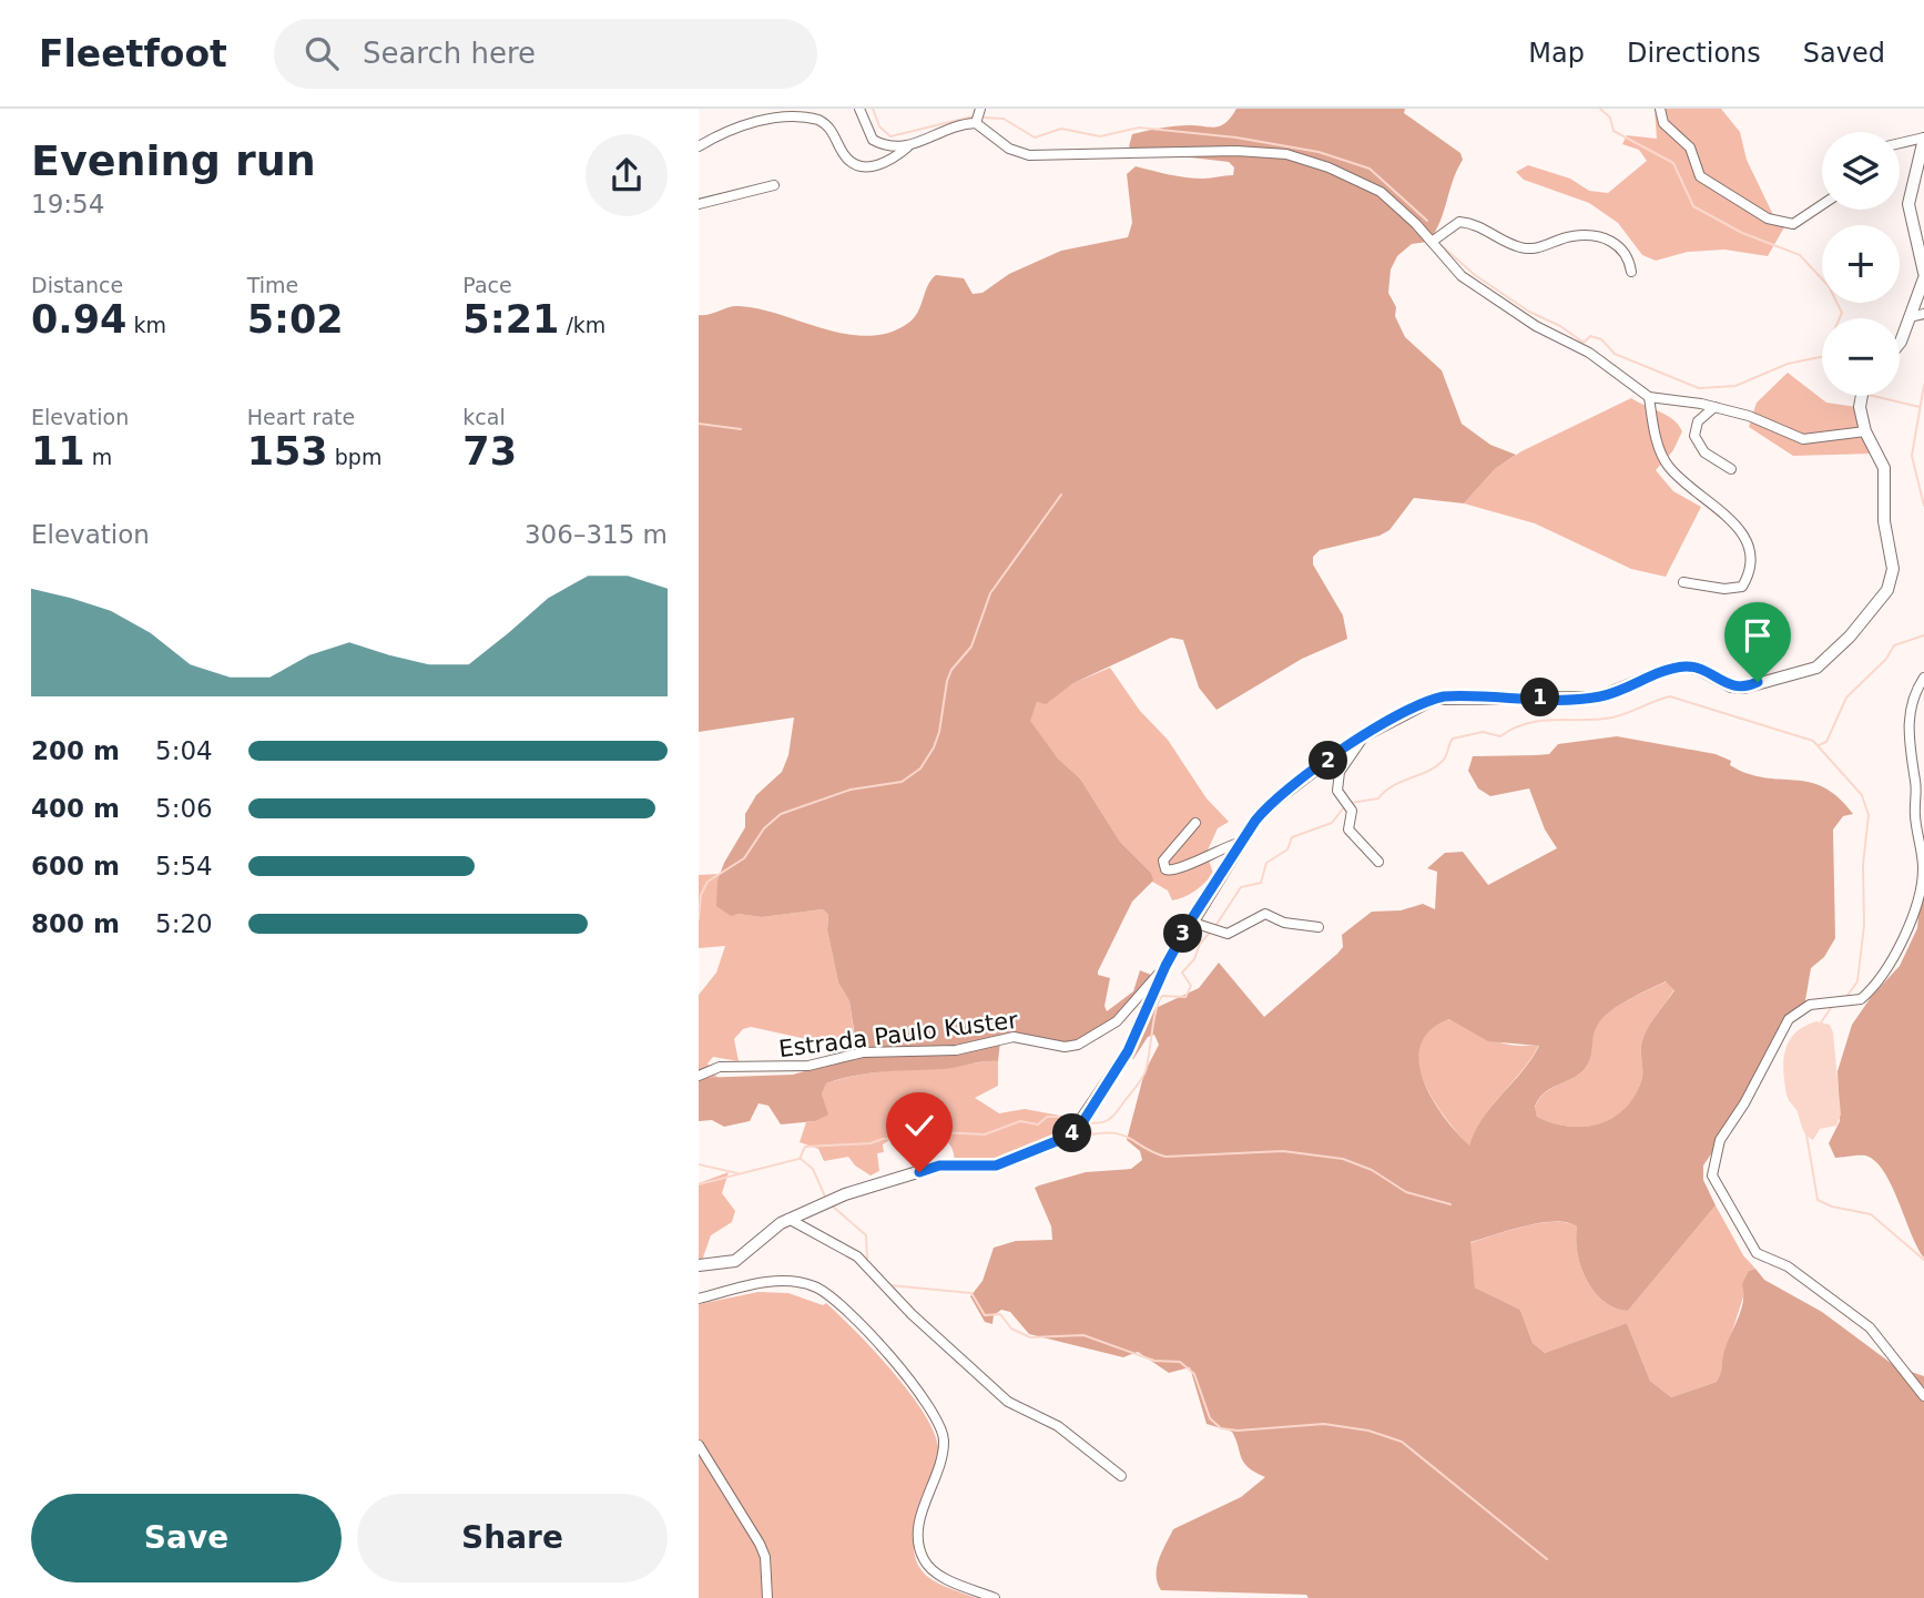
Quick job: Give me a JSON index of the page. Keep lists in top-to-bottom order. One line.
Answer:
{"streets":{"street":["Estrada Paulo Kuster"]},"page":{"header":"Fleetfoot","search":"Search here","nav":["Map","Directions","Saved"],"heading":["Evening run","19:54"],"map_buttons":["+","−"],"stats":[["Distance","0.94 km"],["Time","5:02"],["Pace","5:21 /km"],["Elevation","11 m"],["Heart rate","153 bpm"],["kcal","73"]],"chart":["Elevation","306–315 m"],"pins":["1","2","3","4"],"list":[{"name":"200 m","note":"5:04"},{"name":"400 m","note":"5:06"},{"name":"600 m","note":"5:54"},{"name":"800 m","note":"5:20"}],"buttons":["Save","Share"]}}
